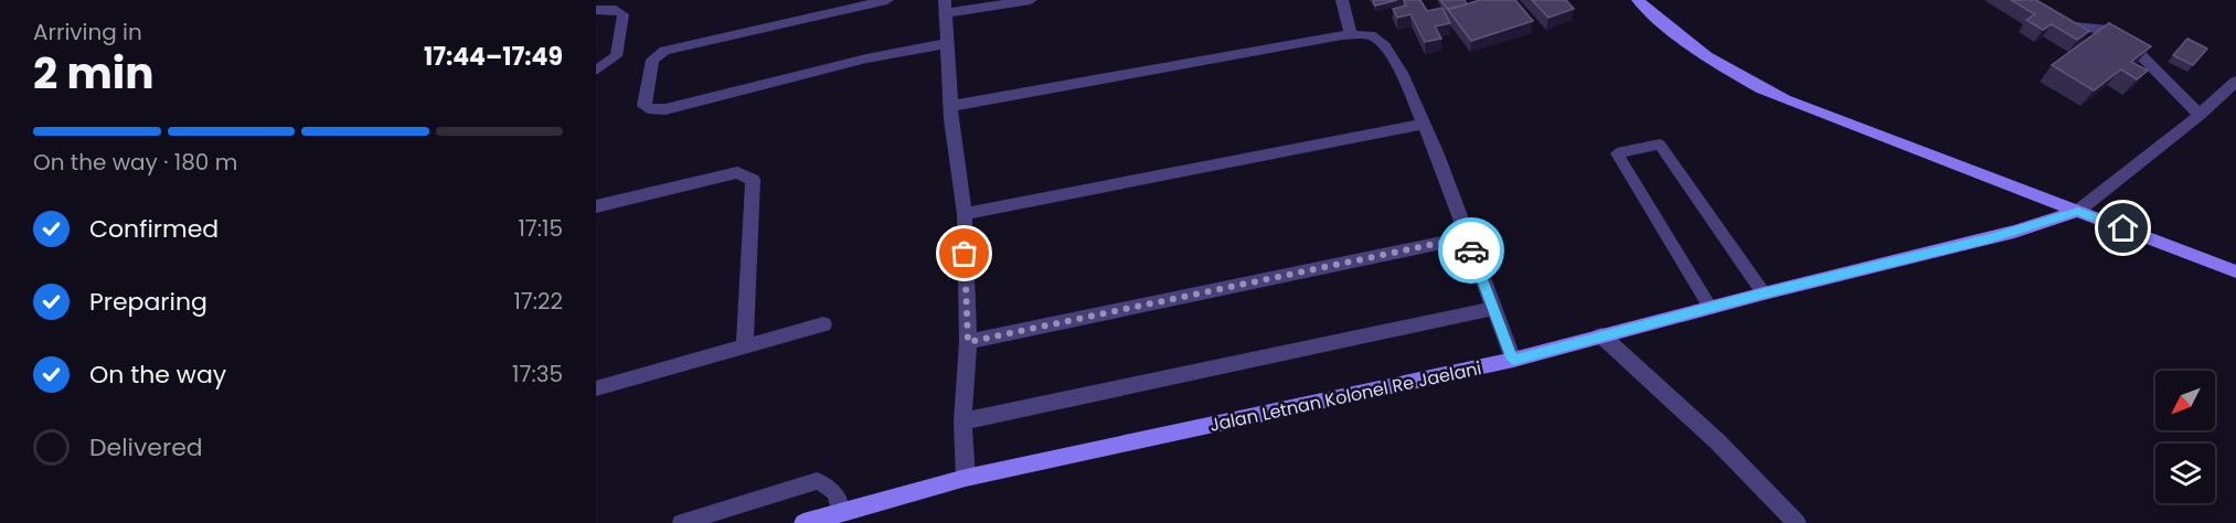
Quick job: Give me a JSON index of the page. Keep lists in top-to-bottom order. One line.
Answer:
{"streets":{"street":["Jalan Letnan Kolonel Re Jaelani"]},"north":"bottom left","page":{"heading":["2 min","Arriving in","17:44–17:49"],"bar":"On the way · 180 m","list":[["Confirmed","17:15"],["Preparing","17:22"],["On the way","17:35"],"Delivered"]}}
